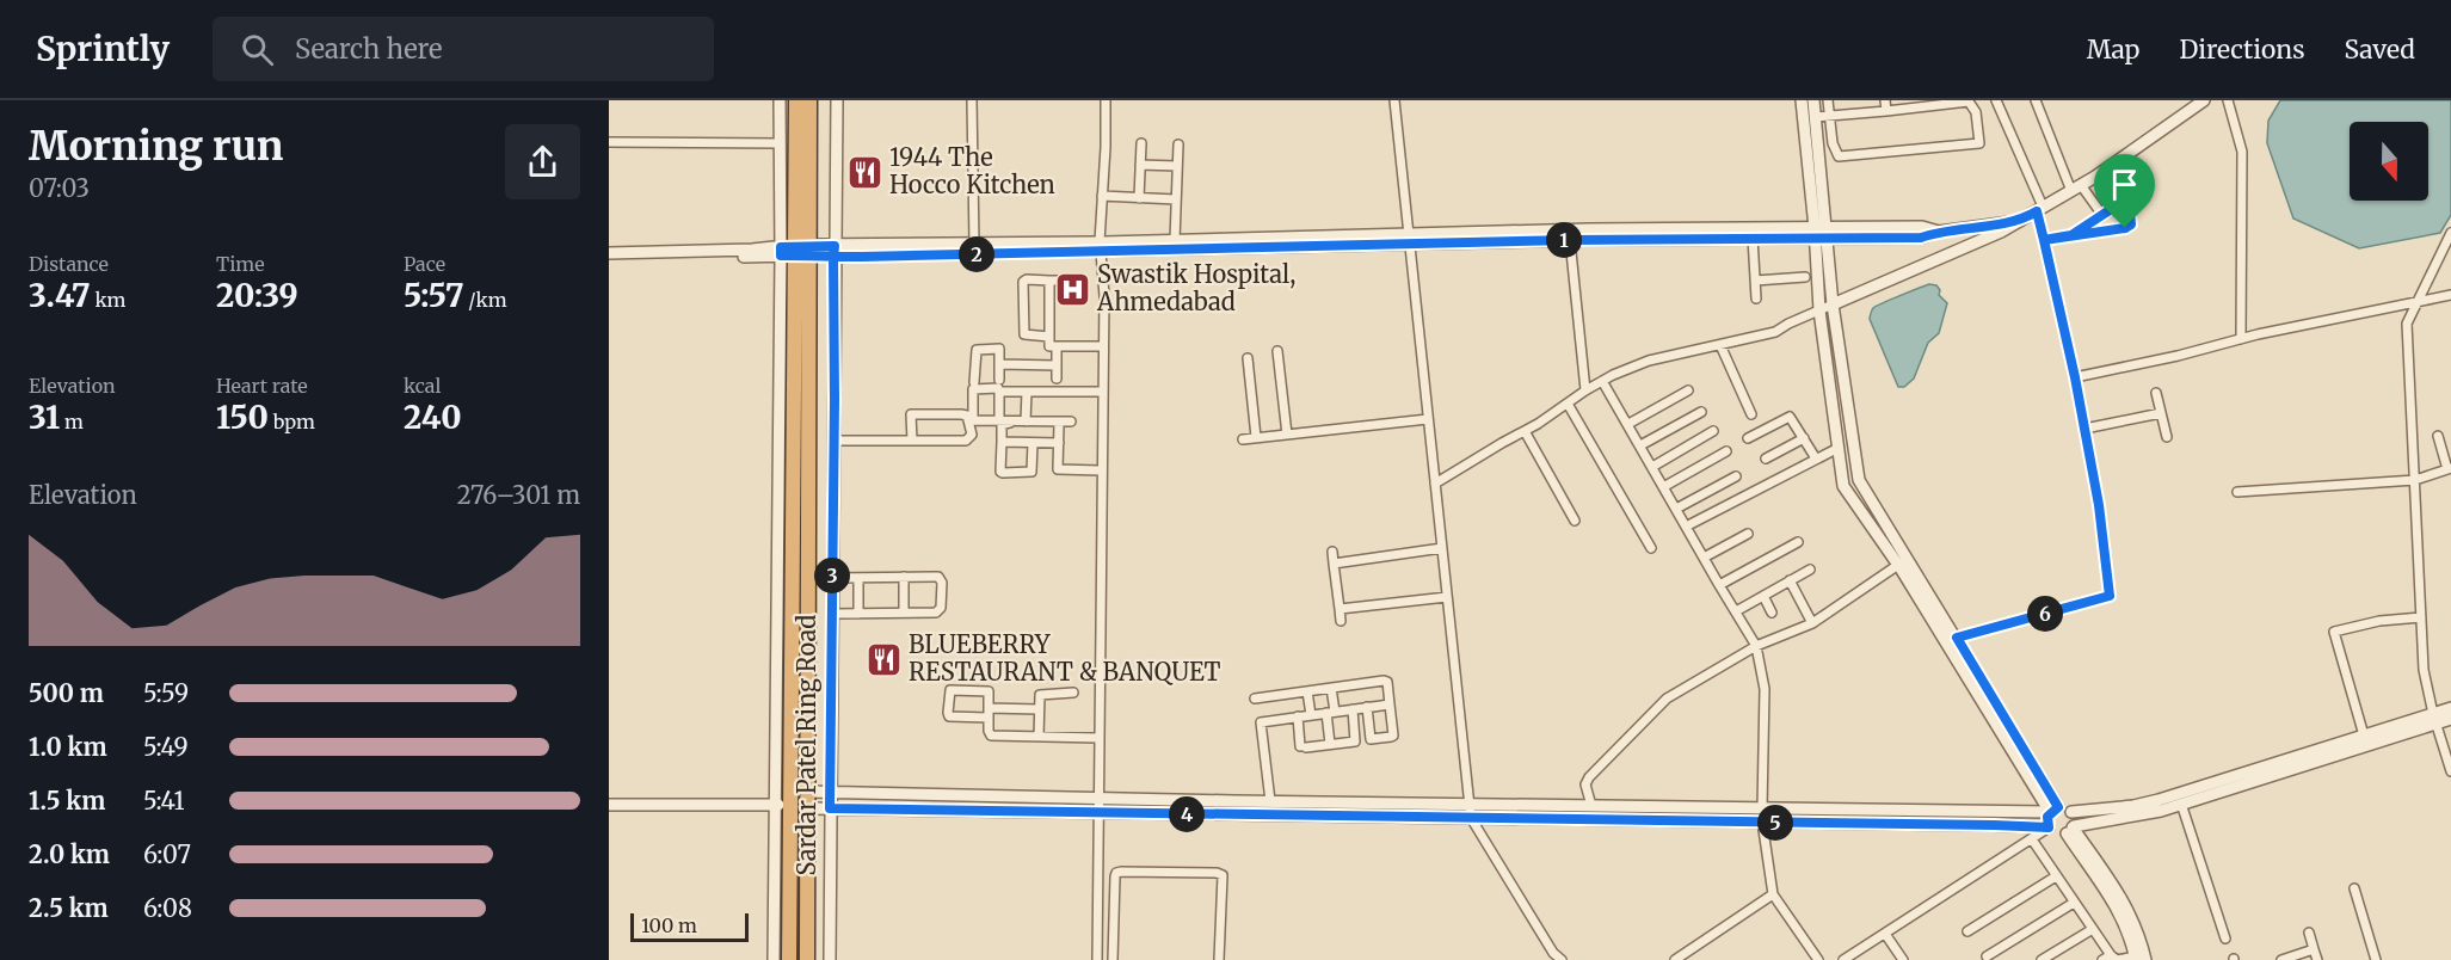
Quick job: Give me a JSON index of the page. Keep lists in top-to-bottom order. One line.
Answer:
{"streets":{"highway":["Sardar Patel Ring Road"]},"places":{"restaurant":["1944 The Hocco Kitchen","BLUEBERRY RESTAURANT & BANQUET"],"hospital":["Swastik Hospital, Ahmedabad"]},"scale_bar":"100 m","north":"bottom","page":{"header":"Sprintly","search":"Search here","nav":["Map","Directions","Saved"],"heading":["Morning run","07:03"],"stats":[["Distance","3.47 km"],["Time","20:39"],["Pace","5:57 /km"],["Elevation","31 m"],["Heart rate","150 bpm"],["kcal","240"]],"pins":["1","2","3","6","4","5"],"chart":["Elevation","276–301 m"],"list":[{"name":"500 m","note":"5:59"},{"name":"1.0 km","note":"5:49"},{"name":"1.5 km","note":"5:41"},{"name":"2.0 km","note":"6:07"},{"name":"2.5 km","note":"6:08"}],"scale":"100 m"}}
